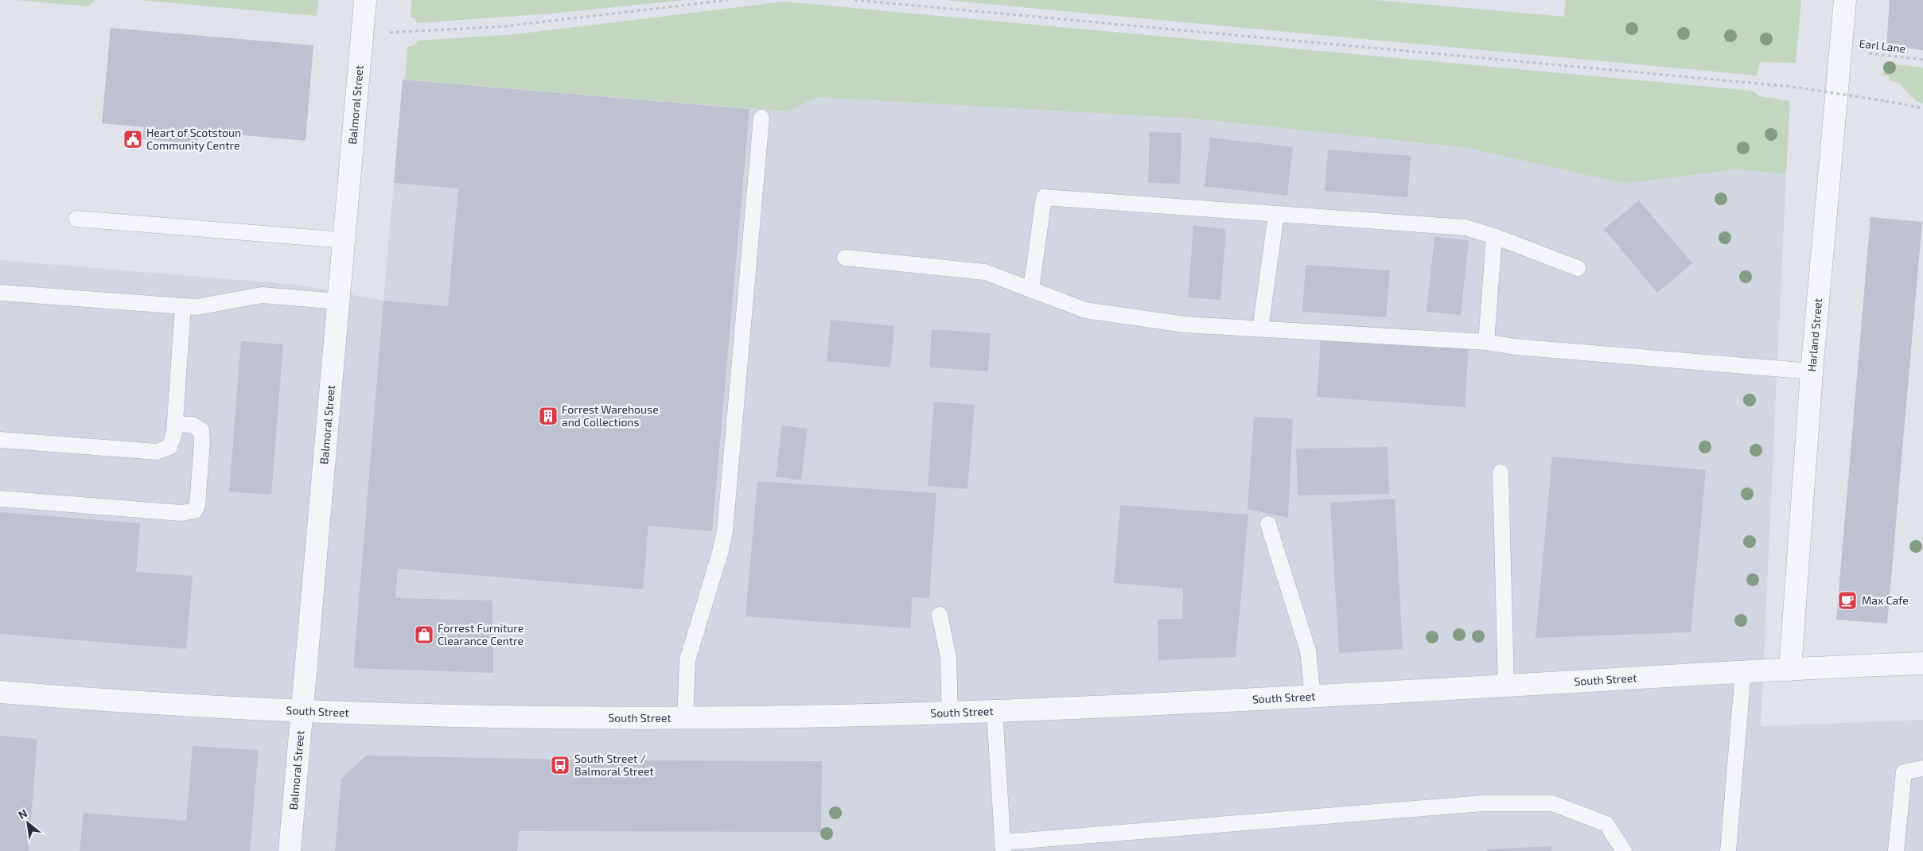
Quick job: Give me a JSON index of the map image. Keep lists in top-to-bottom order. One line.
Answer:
{"streets":{"street":["Balmoral Street","Harland Street","South Street"],"path":["Earl Lane"]},"crossings":[["Earl Lane","Harland Street"],["Balmoral Street","South Street"],["Harland Street","South Street"]],"places":{"public building":["Heart of Scotstoun Community Centre"],"building":["Forrest Warehouse and Collections"],"cafe":["Max Cafe"],"shop":["Forrest Furniture Clearance Centre"],"bus stop":["South Street / Balmoral Street"]},"north":"top left"}
